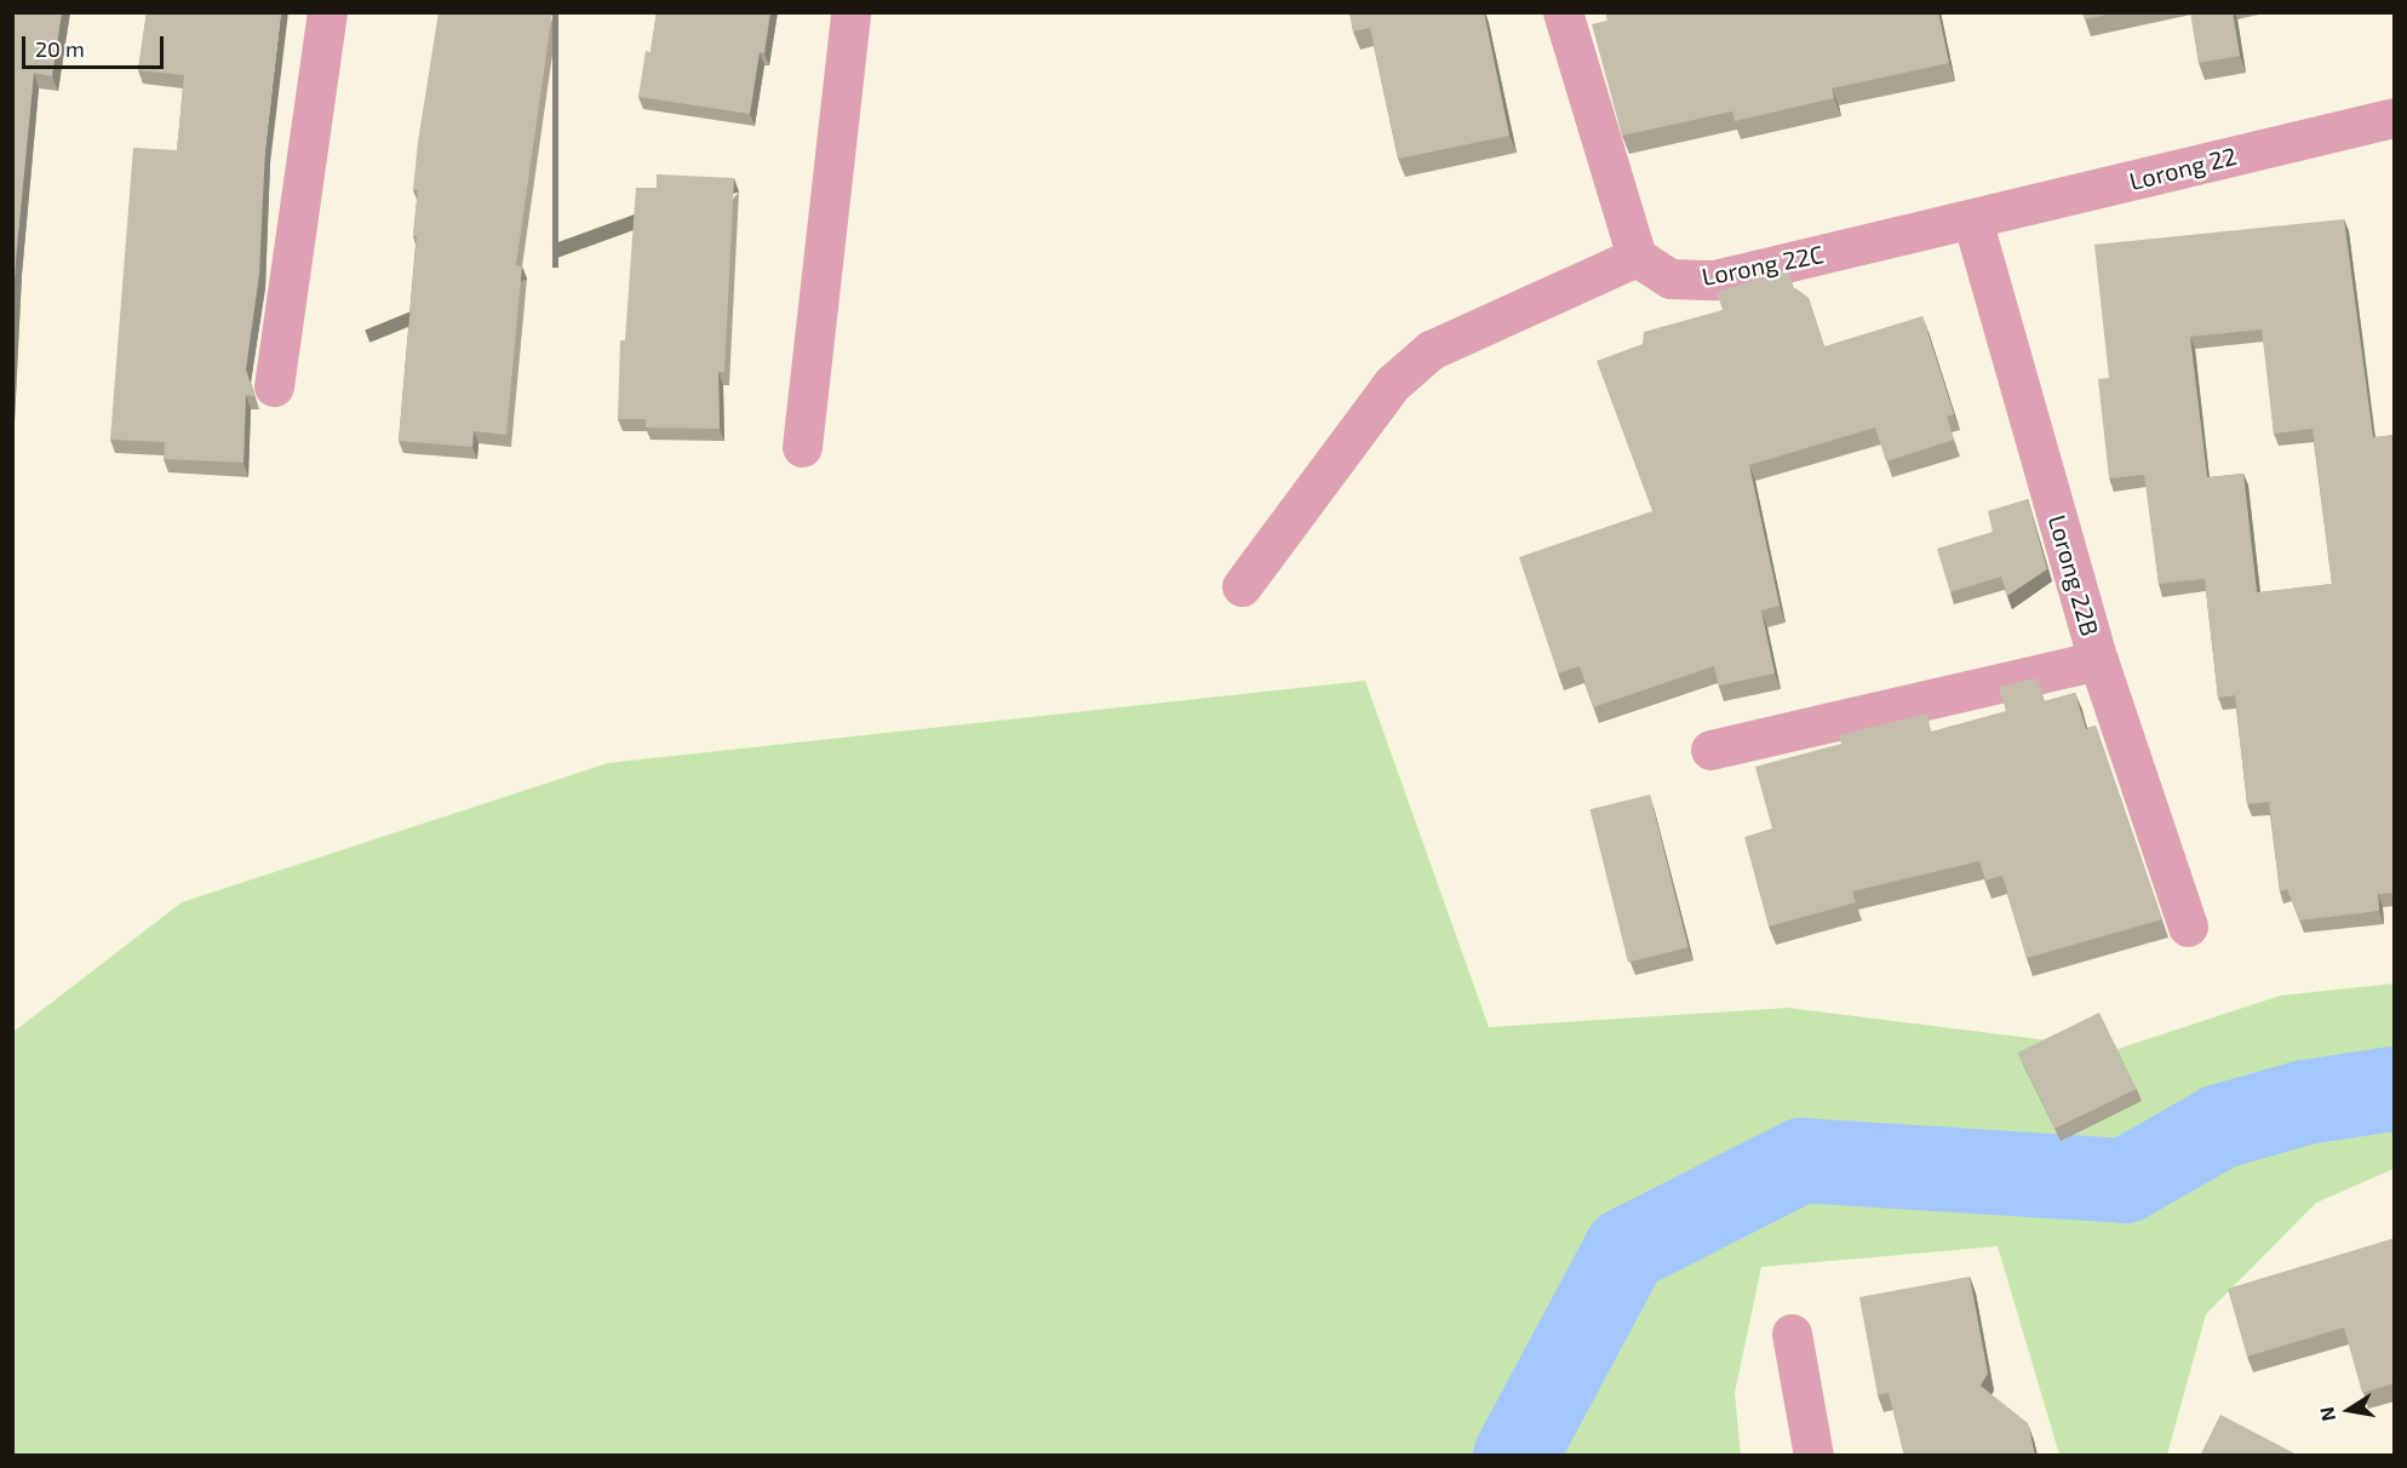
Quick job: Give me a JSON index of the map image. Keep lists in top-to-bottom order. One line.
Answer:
{"streets":{"street":["Lorong 22","Lorong 22C","Lorong 22B"]},"crossings":[["Lorong 22","Lorong 22C"],["Lorong 22","Lorong 22B"],["Lorong 22C","Lorong 22B"]],"scale_bar":"20 m","north":"left"}
